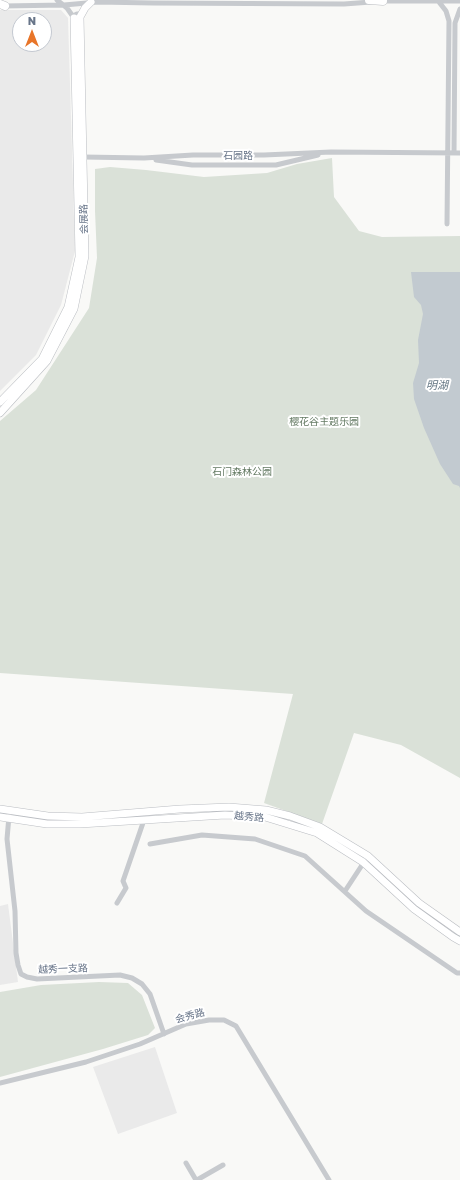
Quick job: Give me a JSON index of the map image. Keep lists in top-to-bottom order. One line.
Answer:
{"streets":{"main road":["会展路","越秀路"],"street":["石园路","越秀一支路","会秀路"]},"crossings":[["石园路","会展路"],["越秀路","越秀一支路"],["越秀一支路","会秀路"]],"water":["明湖"],"parks":["樱花谷主题乐园","石门森林公园"],"north":"top"}
